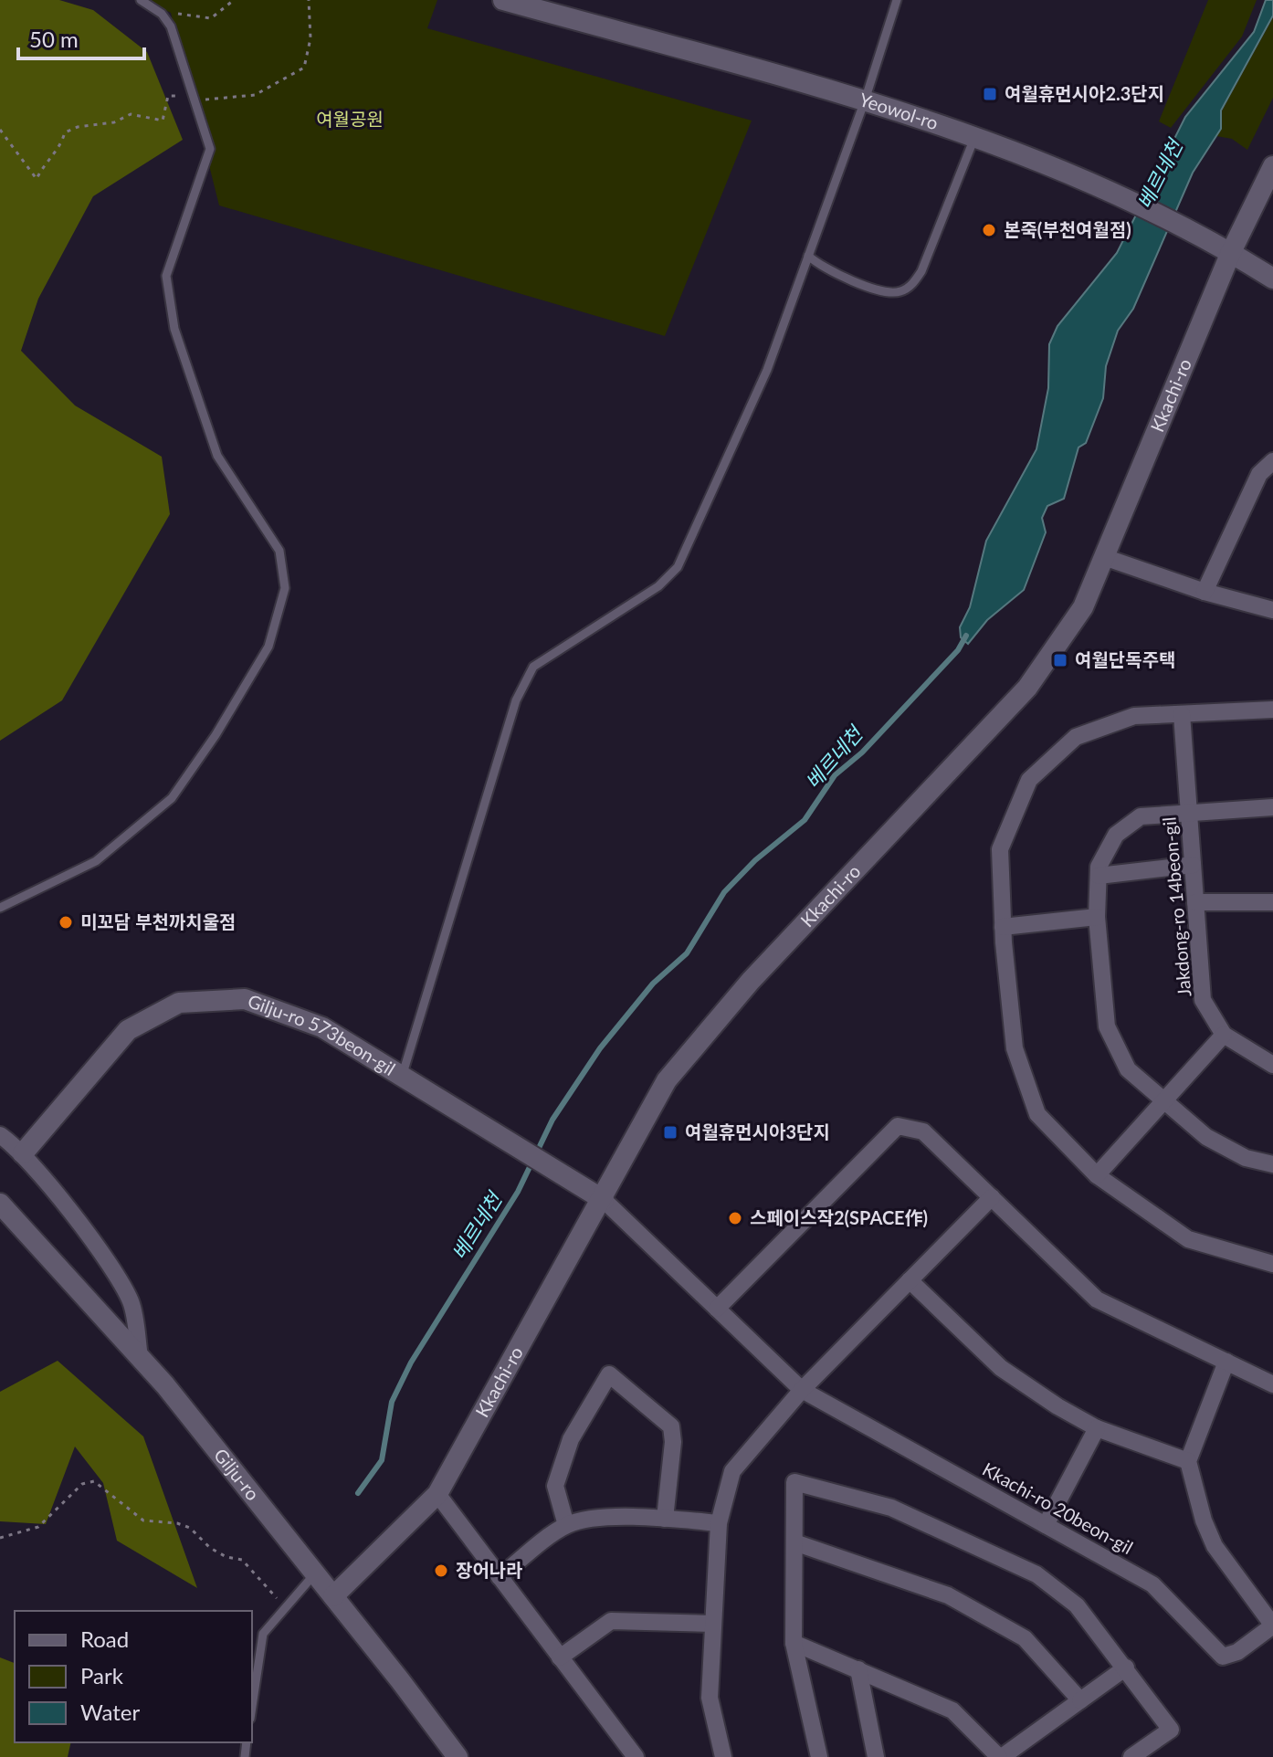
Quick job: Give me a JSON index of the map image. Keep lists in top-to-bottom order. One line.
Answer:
{"streets":{"street":["Yeowol-ro","Kkachi-ro","Jakdong-ro 14beon-gil","Gilju-ro 573beon-gil","Gilju-ro","Kkachi-ro 20beon-gil"]},"crossings":[["Yeowol-ro","Kkachi-ro"],["Kkachi-ro","Gilju-ro 573beon-gil"],["Kkachi-ro","Gilju-ro"],["Kkachi-ro","Kkachi-ro 20beon-gil"],["Gilju-ro 573beon-gil","Kkachi-ro 20beon-gil"]],"water":["베르네천"],"parks":["여월공원"],"places":{"transit":["여월휴먼시아2.3단지","여월단독주택","여월휴먼시아3단지"],"other":["본죽(부천여월점)","미꼬담 부천까치울점","스페이스작2(SPACE作)","장어나라"]},"legend":["Road","Park","Water"],"scale_bar":"50 m"}
